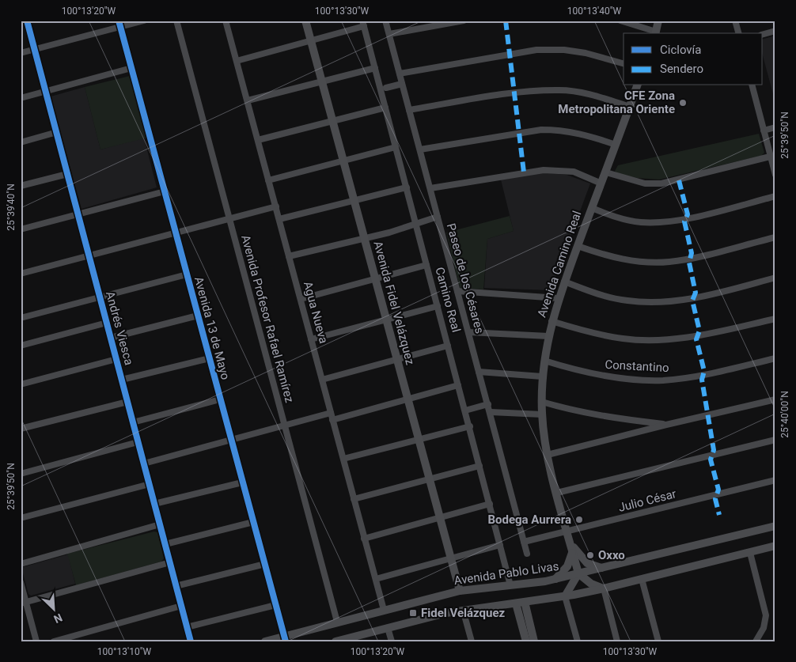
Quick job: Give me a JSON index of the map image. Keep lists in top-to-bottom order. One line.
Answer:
{"streets":{"street":["Avenida Camino Real","Paseo de los Césares","Camino Real","Avenida Fidel Velázquez","Agua Nueva","Avenida Profesor Rafael Ramírez","Andrés Viesca","Avenida 13 de Mayo","Constantino","Julio César","Avenida Pablo Livas"]},"crossings":[["Avenida Camino Real","Constantino"],["Avenida Camino Real","Julio César"],["Avenida Camino Real","Avenida Pablo Livas"],["Paseo de los Césares","Julio César"],["Camino Real","Avenida Pablo Livas"],["Avenida Fidel Velázquez","Avenida Pablo Livas"],["Agua Nueva","Avenida Pablo Livas"],["Avenida Profesor Rafael Ramírez","Avenida Pablo Livas"],["Avenida 13 de Mayo","Avenida Pablo Livas"]],"places":{"other":["CFE Zona Metropolitana Oriente","Bodega Aurrera","Oxxo"],"transit":["Fidel Velázquez"]},"legend":["Ciclovía","Sendero"],"north":"bottom right","coordinates":["100°13'20\"W","100°13'30\"W","100°13'40\"W","25°39'50\"N","25°39'40\"N","25°40'00\"N","100°13'10\"W"]}
